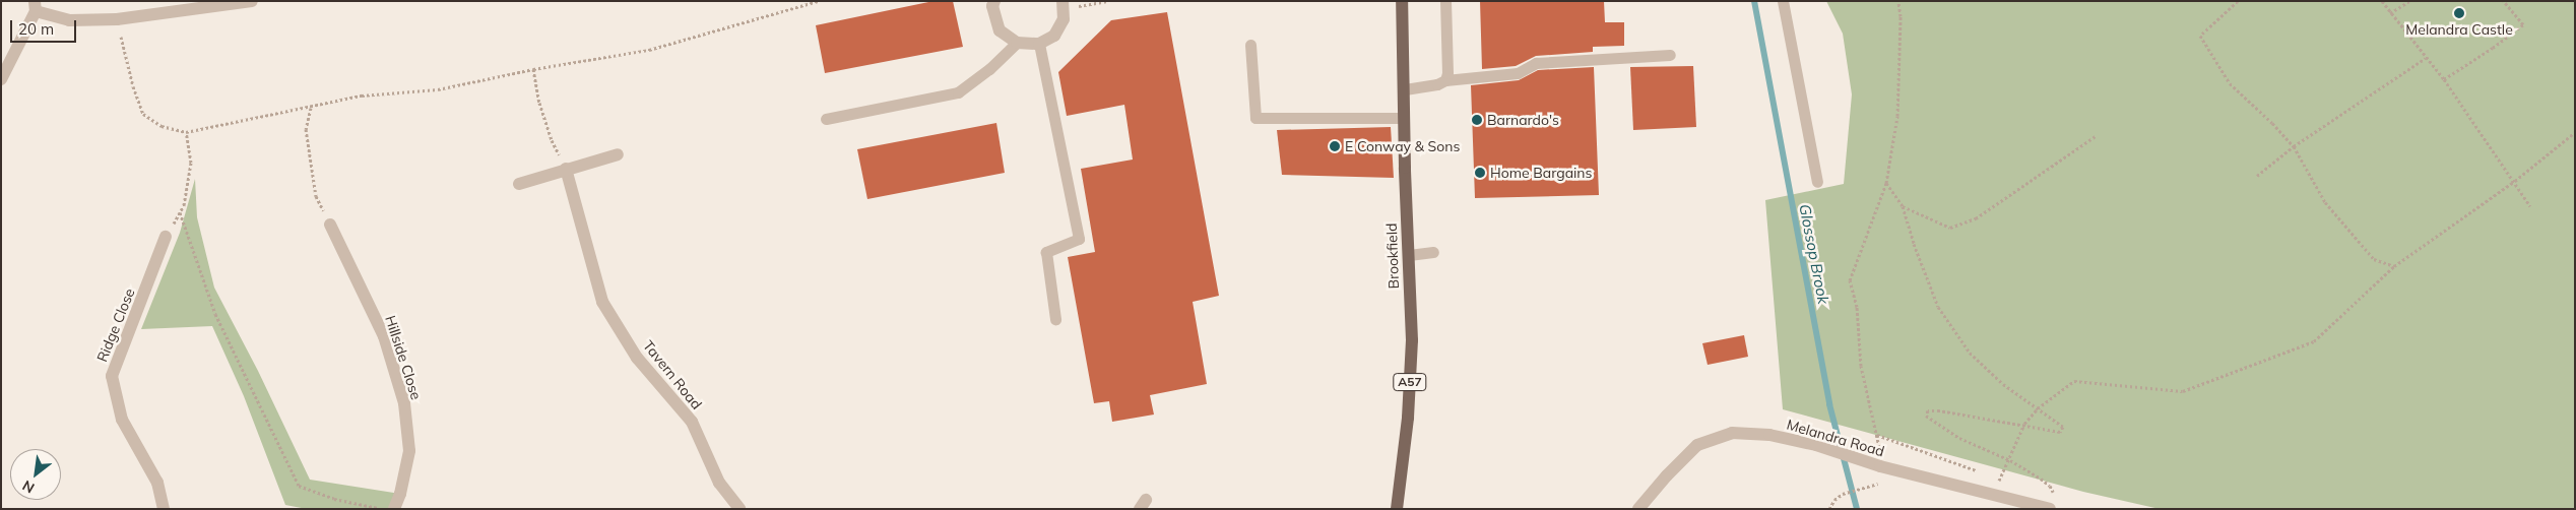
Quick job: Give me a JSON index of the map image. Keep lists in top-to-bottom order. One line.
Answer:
{"streets":{"main road":["Brookfield","A57"],"street":["Ridge Close","Hillside Close","Tavern Road","Melandra Road"]},"water":["Glossop Brook"],"places":["Melandra Castle","Barnardo's","E Conway & Sons","Home Bargains"],"scale_bar":"20 m","north":"bottom left"}
